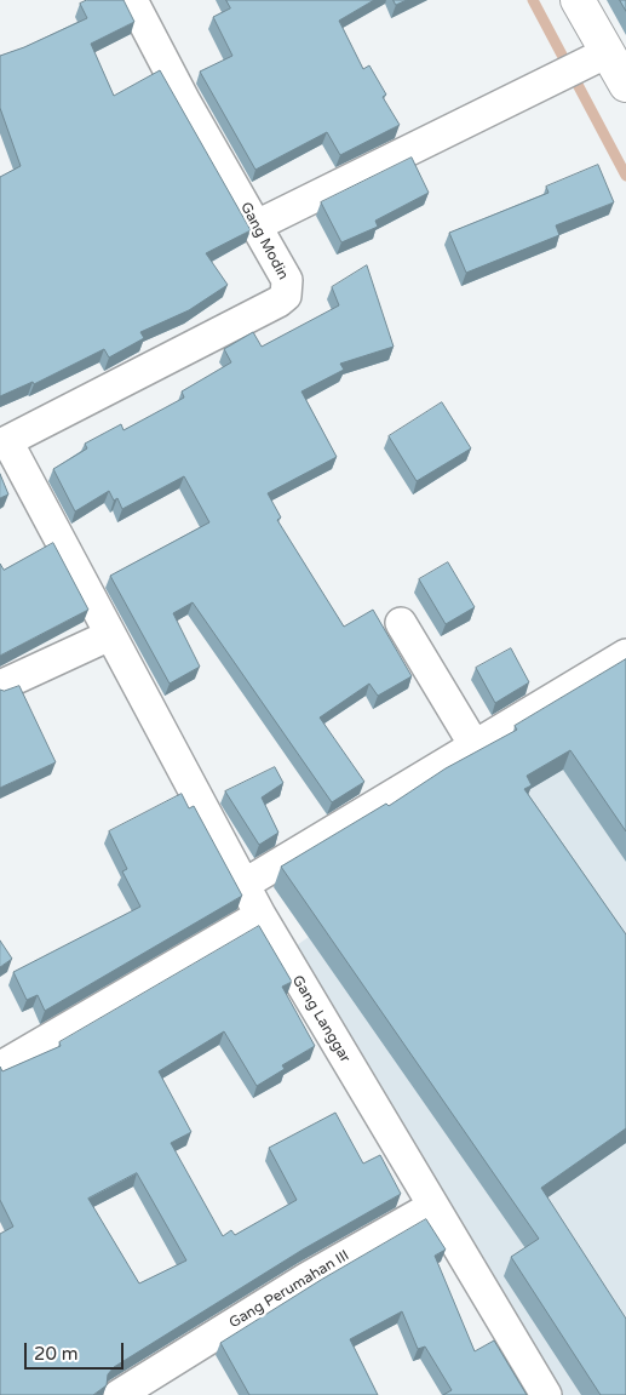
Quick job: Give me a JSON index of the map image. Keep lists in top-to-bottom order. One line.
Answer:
{"streets":{"street":["Gang Modin","Gang Langgar","Gang Perumahan III"]},"crossings":[["Gang Modin","Gang Langgar"],["Gang Langgar","Gang Perumahan III"]],"scale_bar":"20 m"}
